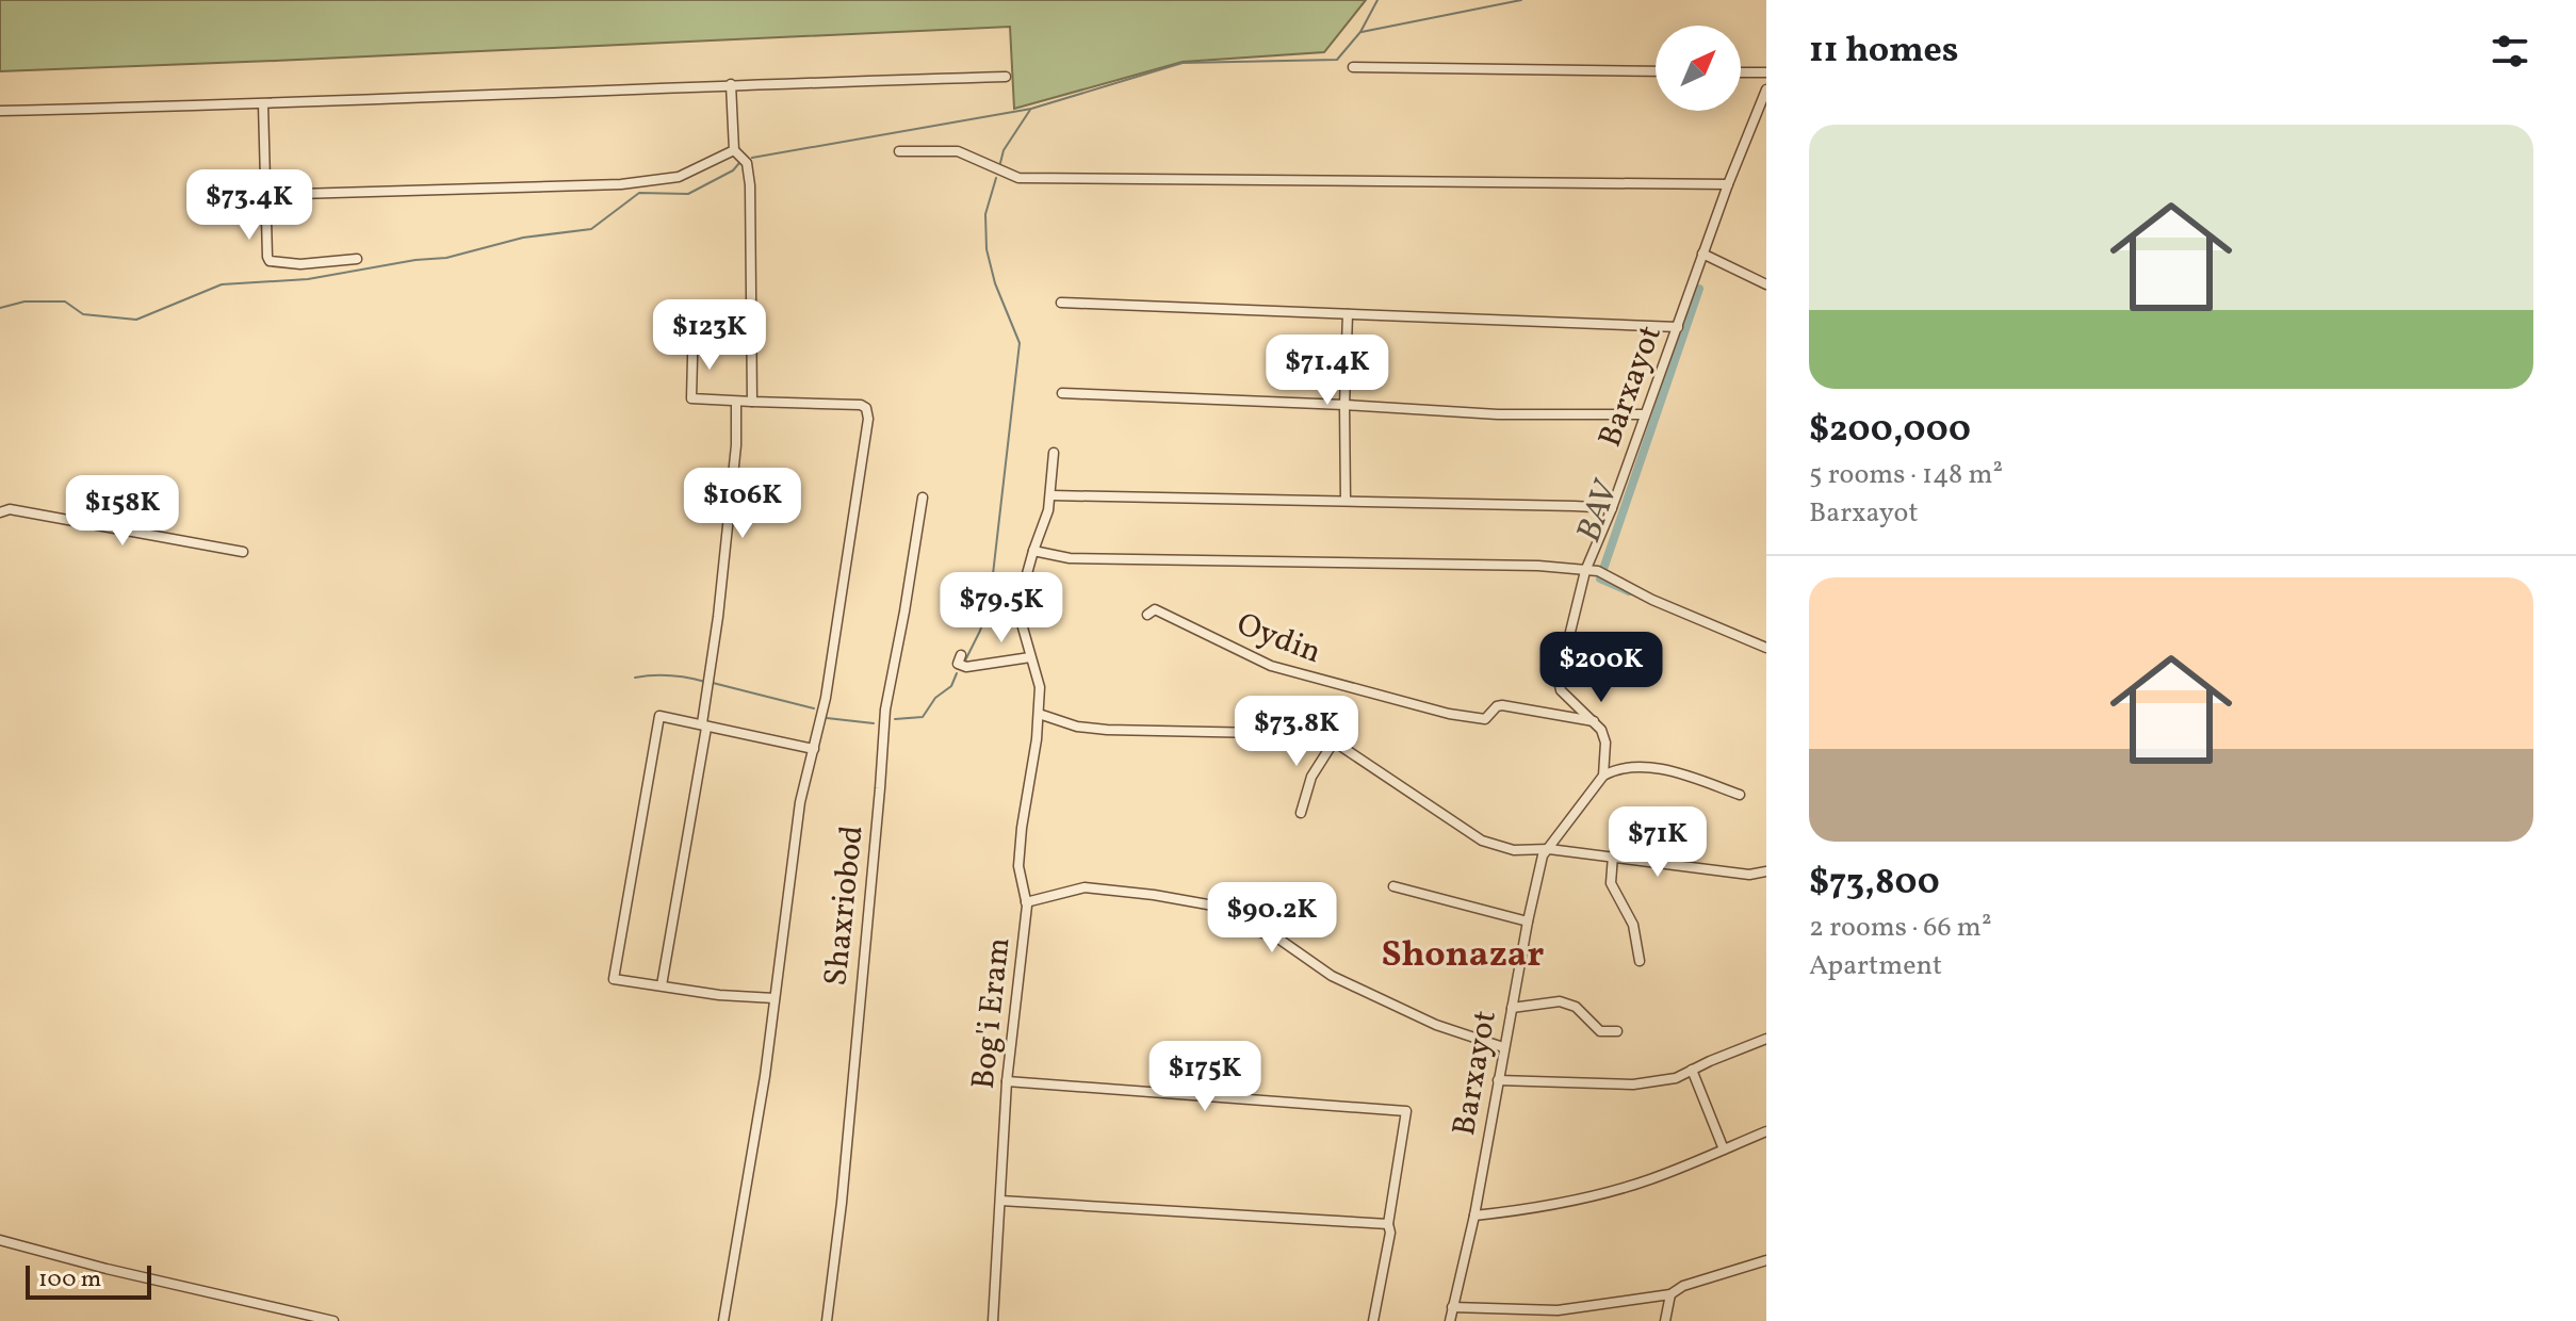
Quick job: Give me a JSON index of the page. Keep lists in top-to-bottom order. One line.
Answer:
{"streets":{"street":["Barxayot","Oydin","Shaxriobod","Bog'i Eram"]},"crossings":[["Barxayot","Oydin"]],"districts":["Shonazar"],"water":["BAV"],"scale_bar":"100 m","north":"top right","page":{"heading":"11 homes","list":[{"name":"$200,000","note":"5 rooms · 148 m² · Barxayot"},{"name":"$73,800","note":"2 rooms · 66 m² · Apartment"}],"price":["$73.4K","$123K","$71.4K","$106K","$158K","$79.5K","$200K","$73.8K","$71K","$90.2K","$175K"],"scale":"100 m"}}
